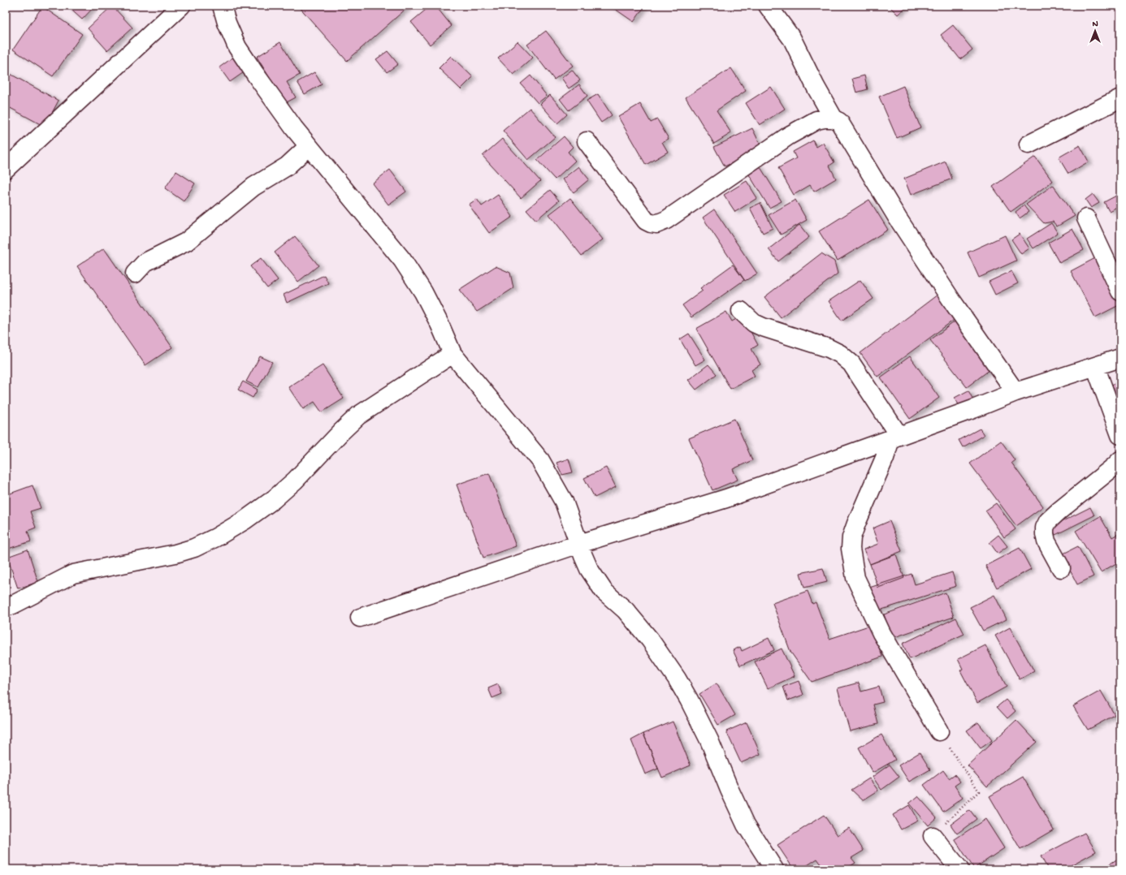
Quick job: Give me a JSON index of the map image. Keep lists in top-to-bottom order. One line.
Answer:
{"north":"top"}
